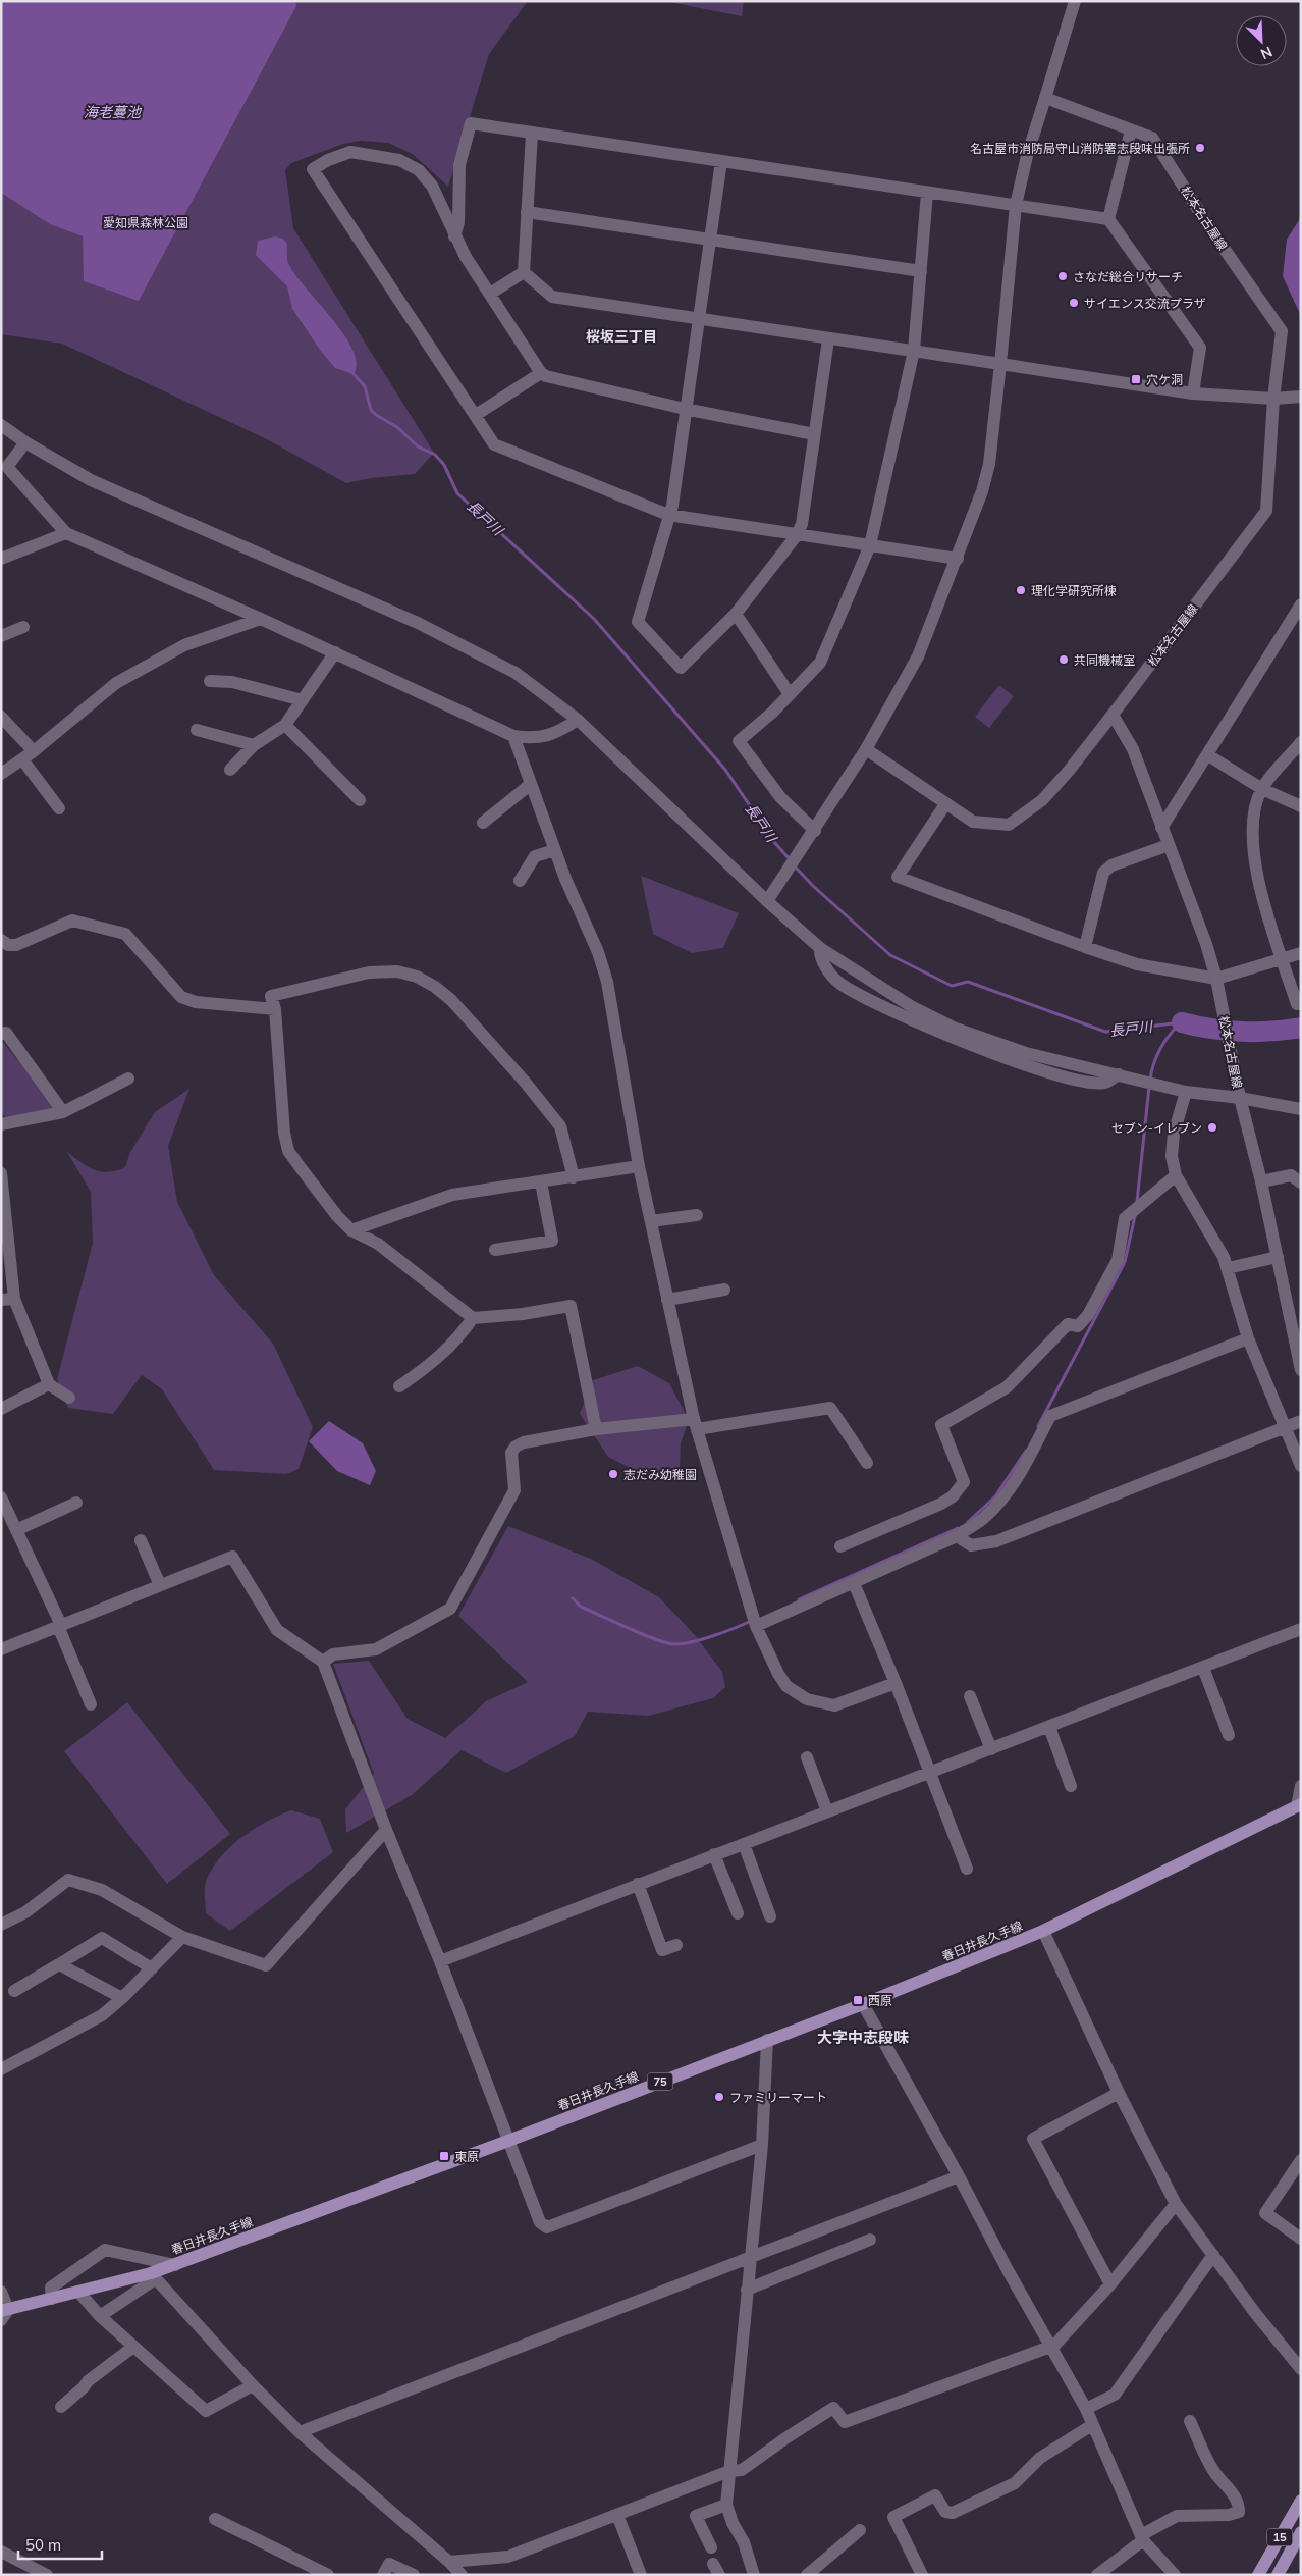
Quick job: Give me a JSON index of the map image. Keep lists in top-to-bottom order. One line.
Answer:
{"streets":{"main road":["春日井長久手線","75","15"],"street":["松本名古屋線"]},"districts":["桜坂三丁目","大字中志段味"],"water":["海老蔓池","長戸川"],"parks":["愛知県森林公園"],"places":{"other":["名古屋市消防局守山消防署志段味出張所","さなだ総合リサーチ","サイエンス交流プラザ","理化学研究所棟","共同機械室","セブン-イレブン","志だみ幼稚園","ファミリーマート"],"transit":["穴ケ洞","西原","東原"]},"scale_bar":"50 m","north":"bottom right"}
